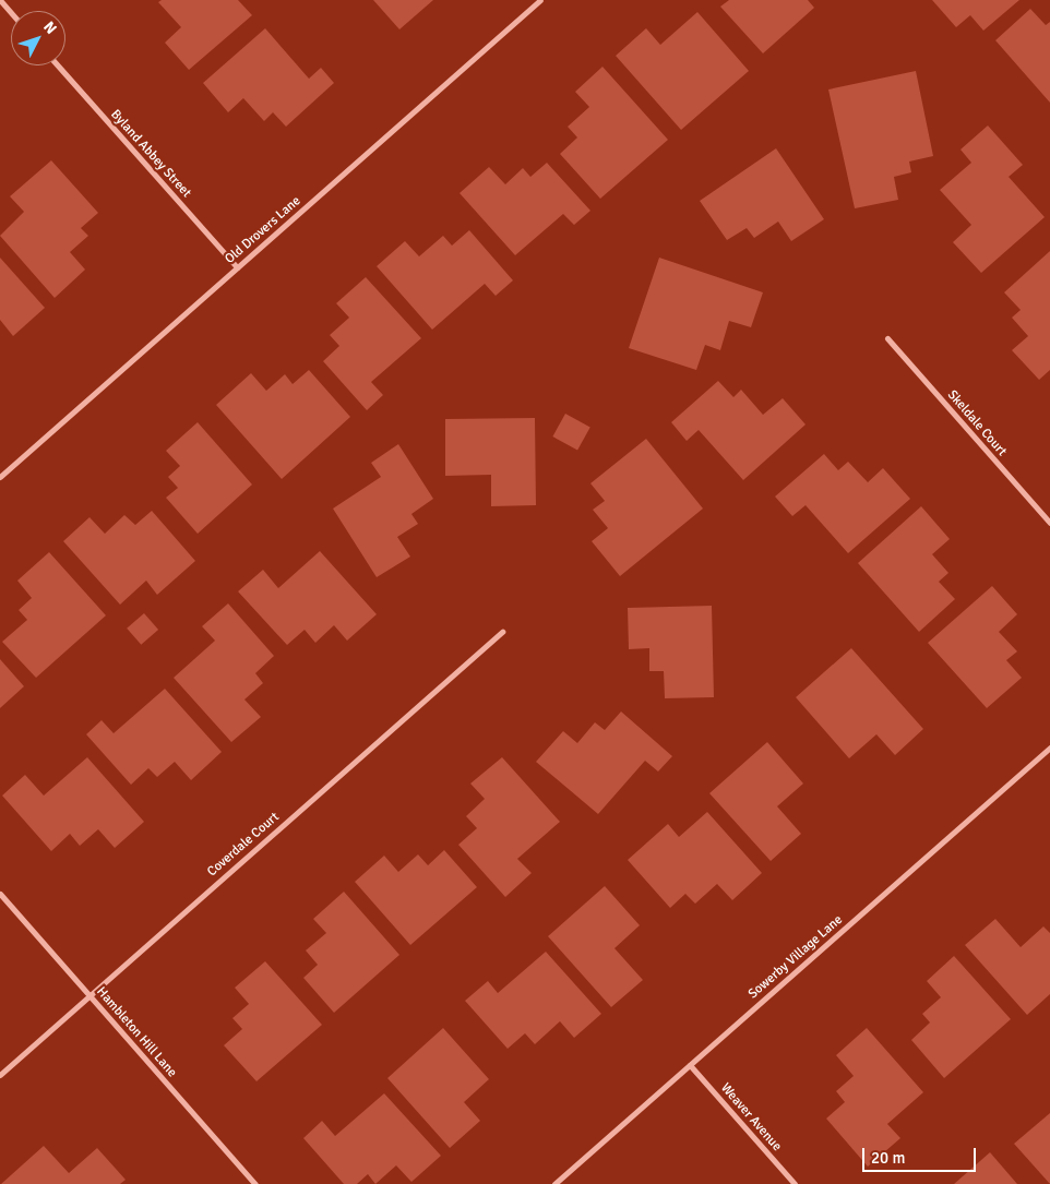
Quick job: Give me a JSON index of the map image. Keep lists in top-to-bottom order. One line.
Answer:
{"streets":{"street":["Byland Abbey Street","Old Drovers Lane","Skeldale Court","Coverdale Court","Sowerby Village Lane","Hambleton Hill Lane","Weaver Avenue"]},"crossings":[["Byland Abbey Street","Old Drovers Lane"],["Coverdale Court","Hambleton Hill Lane"],["Sowerby Village Lane","Weaver Avenue"]],"scale_bar":"20 m","north":"top right"}
